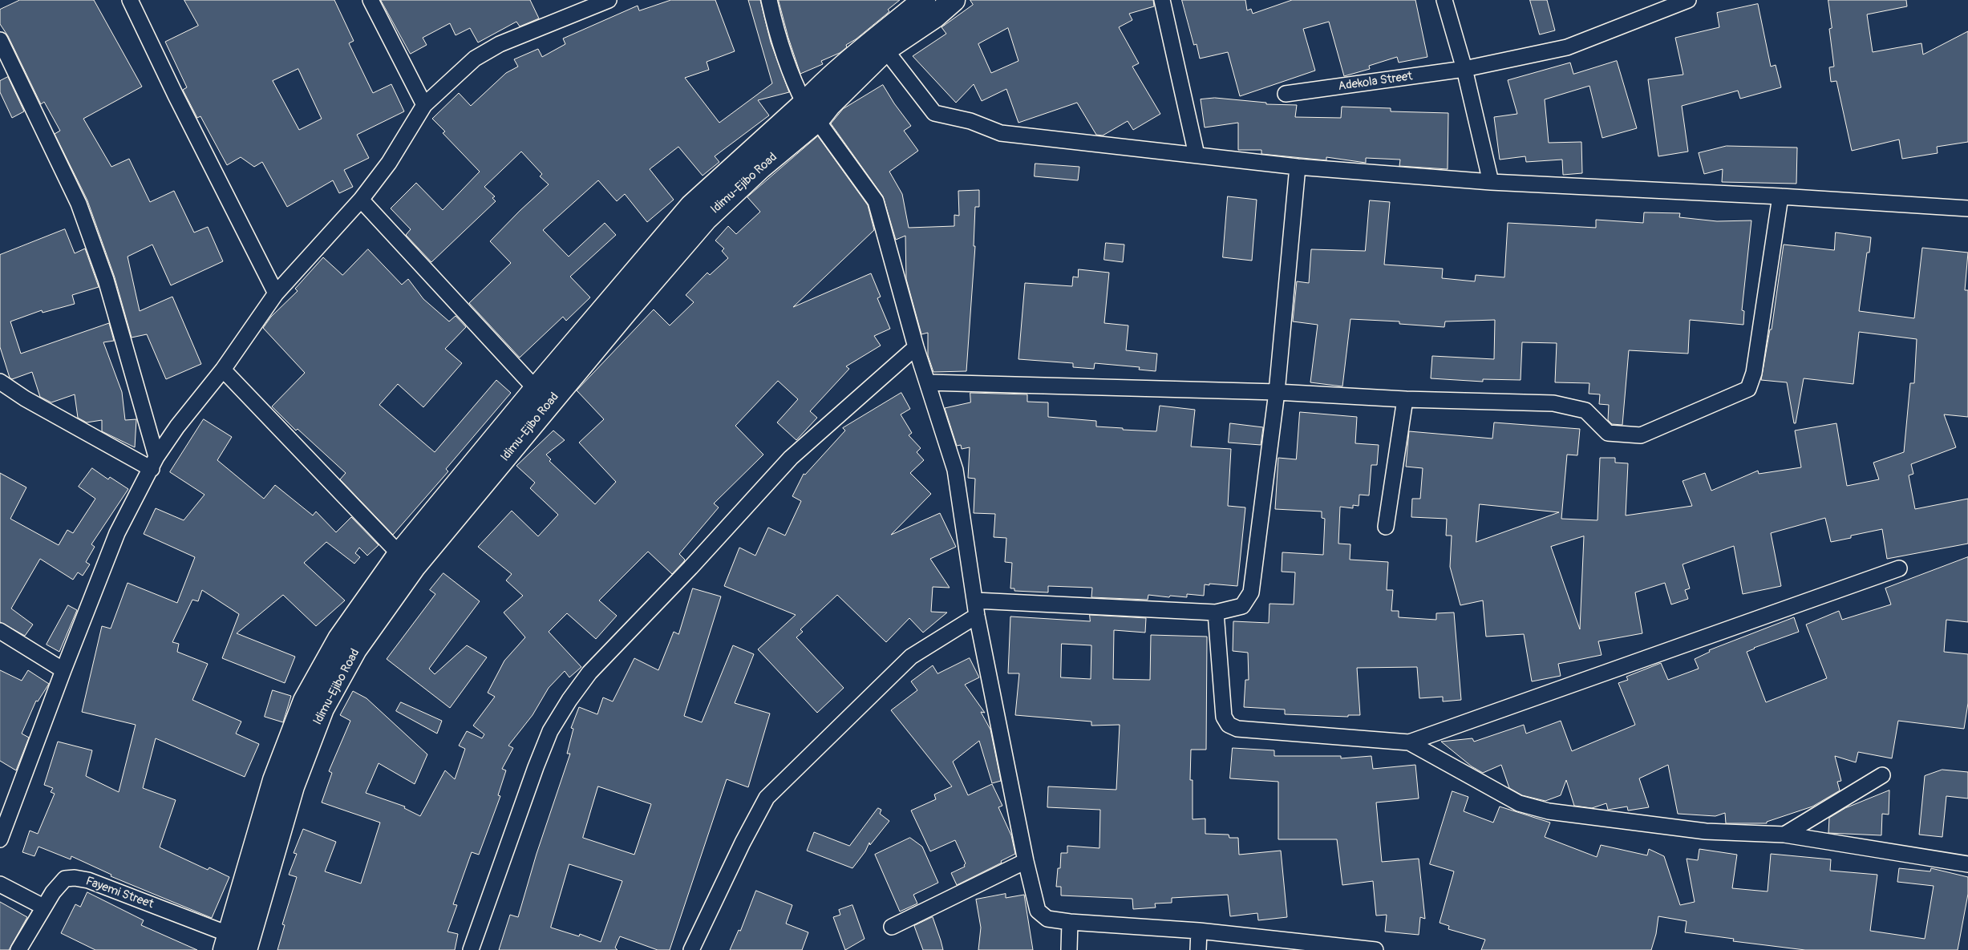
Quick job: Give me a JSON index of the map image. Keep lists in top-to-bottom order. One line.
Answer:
{"streets":{"main road":["Idimu-Ejibo Road"],"street":["Adekola Street","Fayemi Street"]},"crossings":[["Idimu-Ejibo Road","Fayemi Street"]]}
